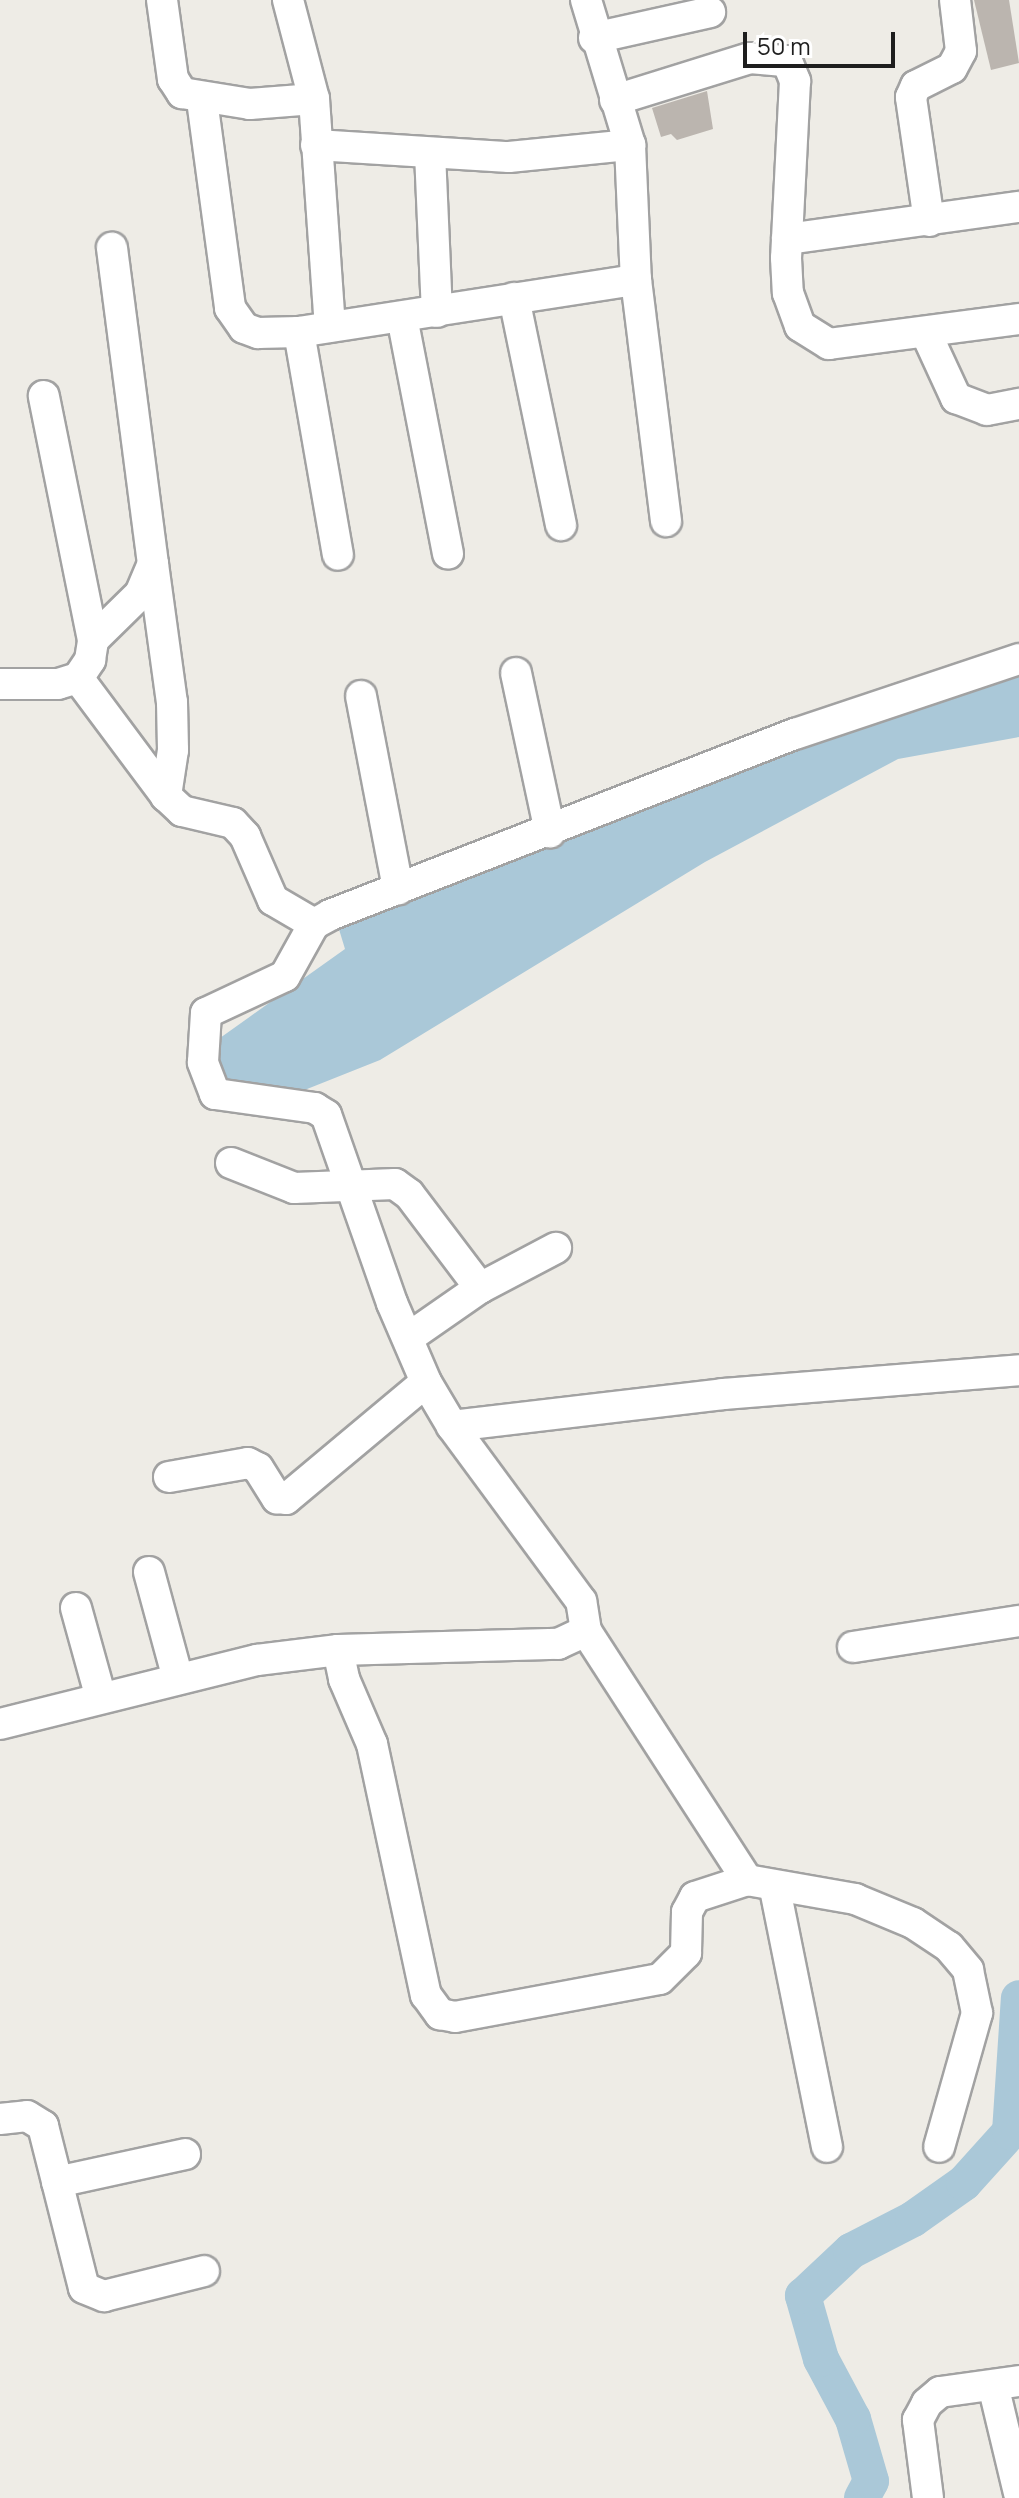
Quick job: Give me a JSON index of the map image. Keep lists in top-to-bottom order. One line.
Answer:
{"scale_bar":"50 m"}
